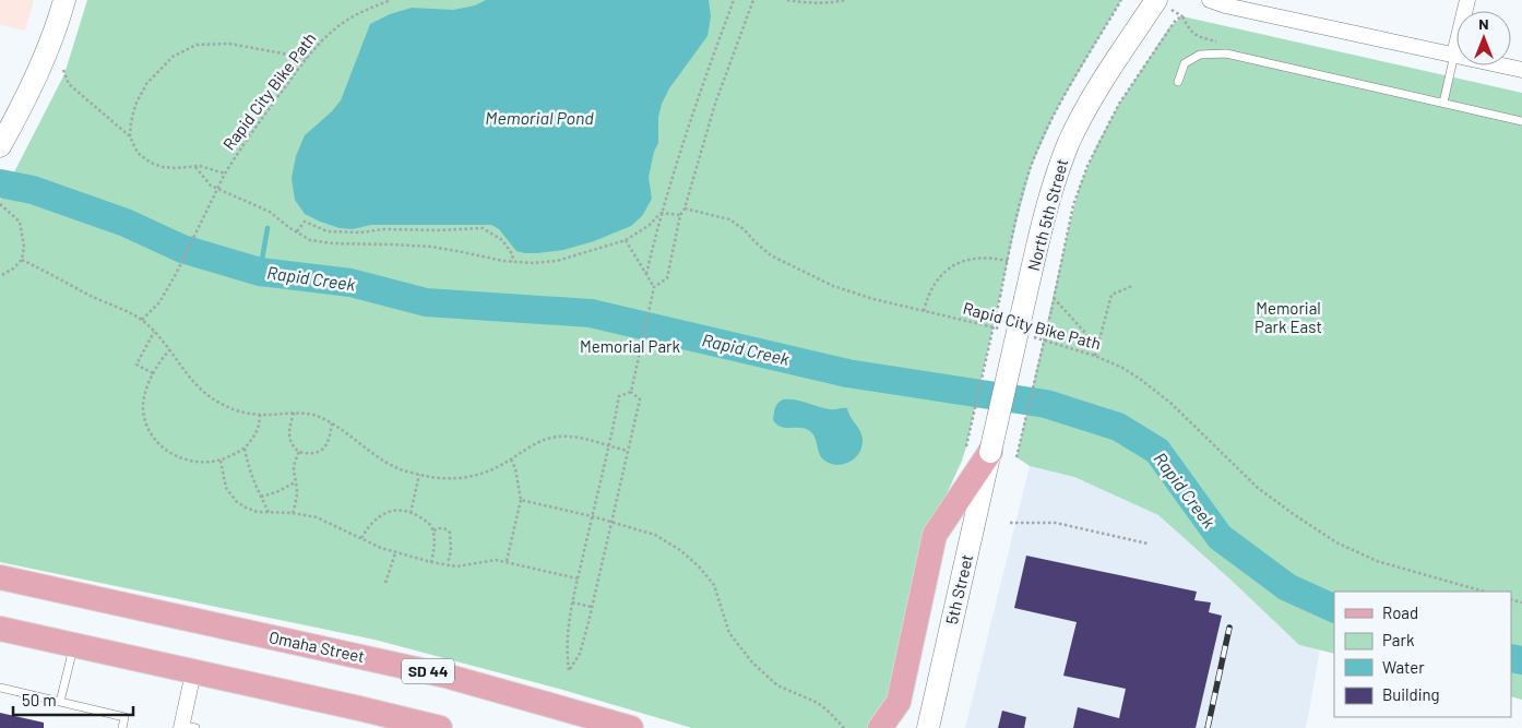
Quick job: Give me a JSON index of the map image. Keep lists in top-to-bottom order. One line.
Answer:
{"streets":{"main road":["North 5th Street","5th Street","Omaha Street","SD 44"],"path":["Rapid City Bike Path"]},"crossings":[["North 5th Street","5th Street"]],"water":["Memorial Pond","Rapid Creek"],"parks":["Memorial Park East","Memorial Park"],"legend":["Road","Park","Water","Building"],"scale_bar":"50 m","north":"top"}
